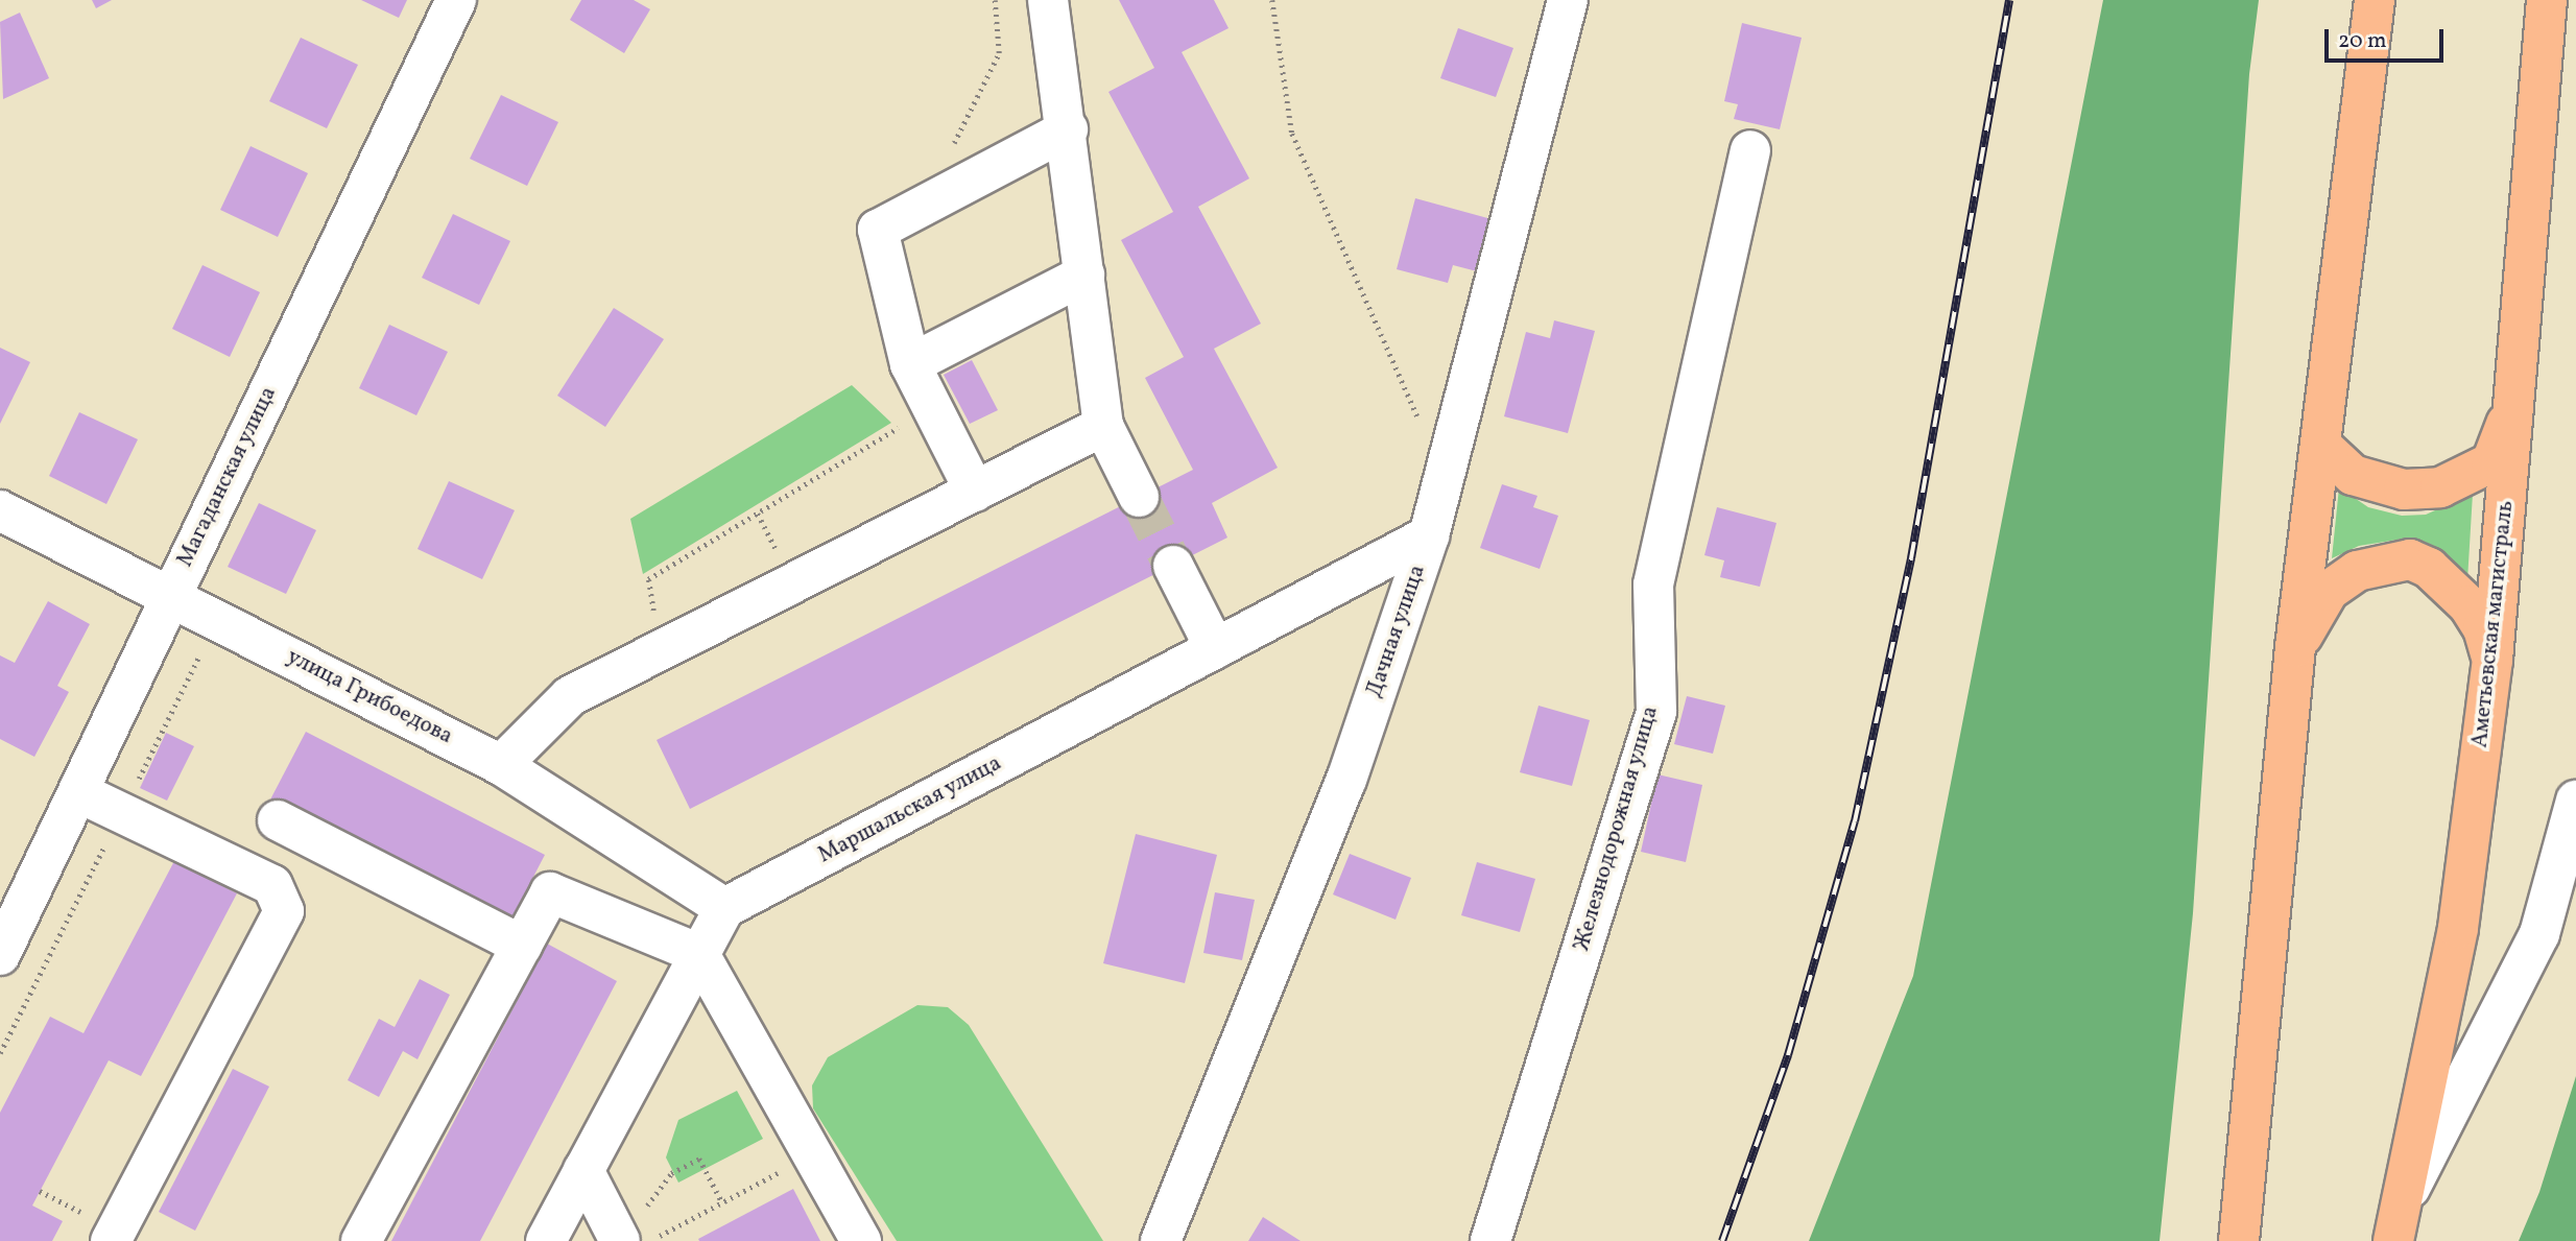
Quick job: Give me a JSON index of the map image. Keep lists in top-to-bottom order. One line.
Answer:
{"streets":{"main road":["Аметьевская магистраль"],"street":["Магаданская улица","Дачная улица","улица Грибоедова","Маршальская улица","Железнодорожная улица"]},"crossings":[["Магаданская улица","улица Грибоедова"],["Дачная улица","Маршальская улица"],["улица Грибоедова","Маршальская улица"]],"scale_bar":"20 m"}
